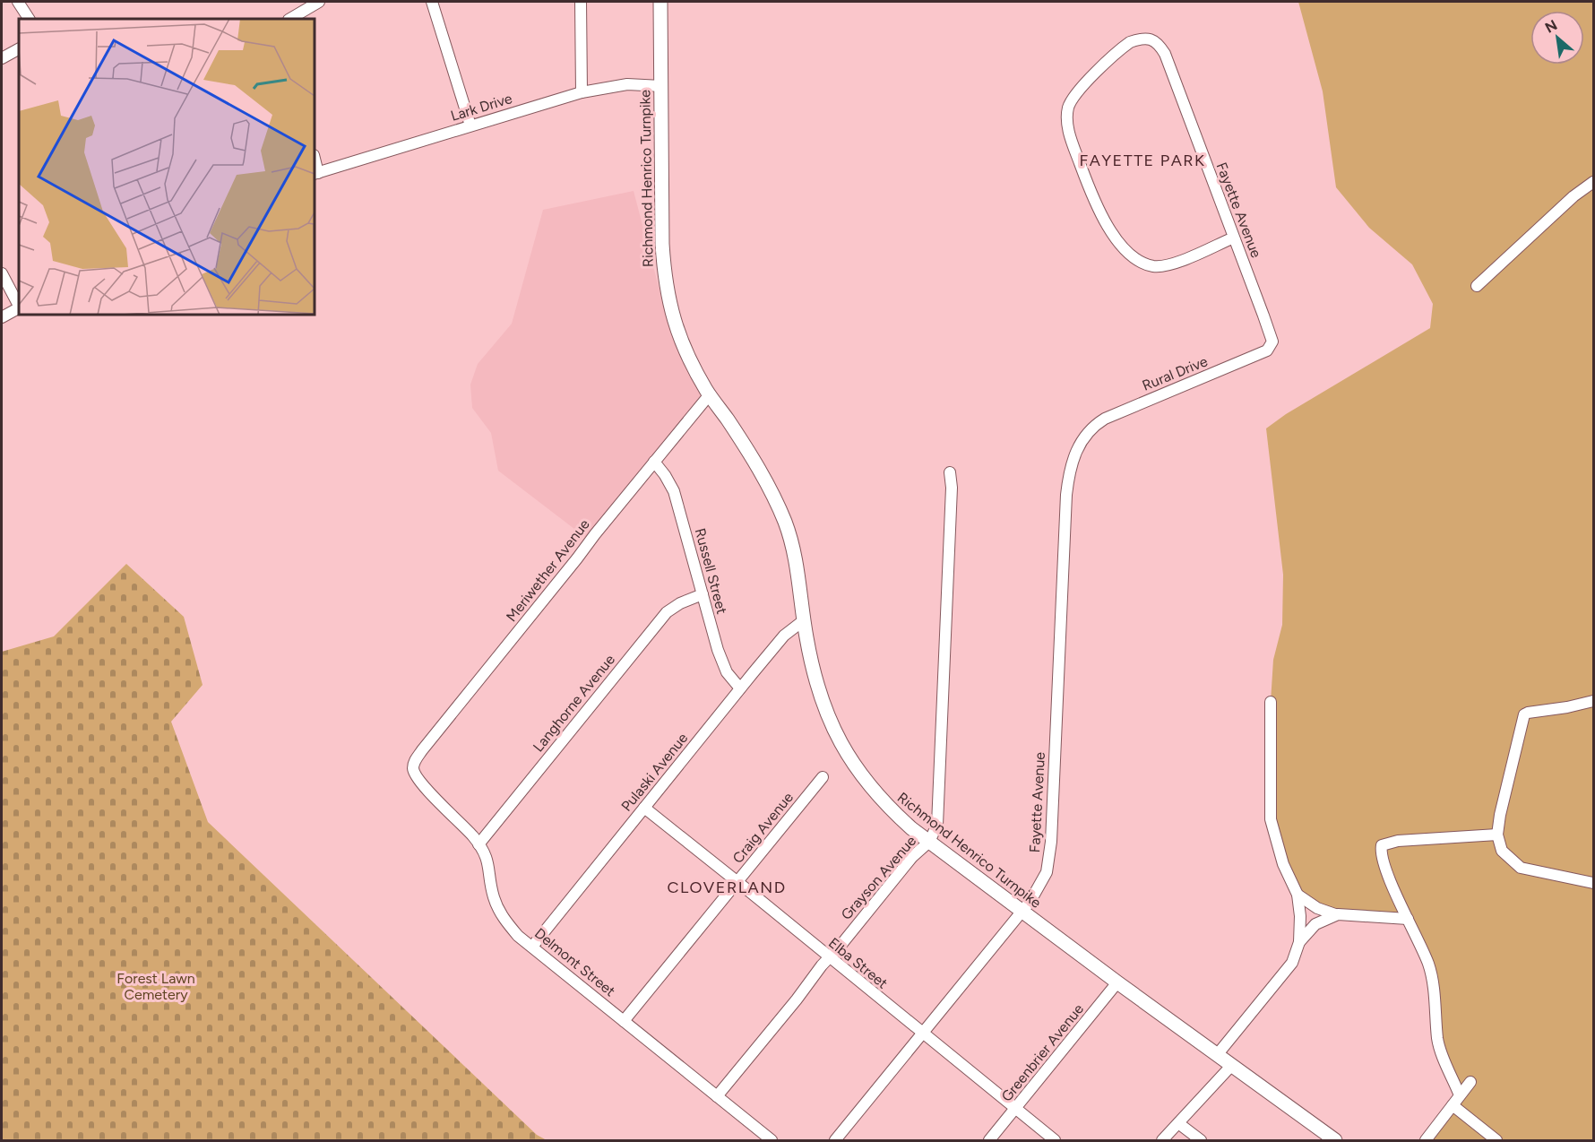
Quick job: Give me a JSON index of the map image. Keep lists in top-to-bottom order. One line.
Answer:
{"streets":{"main road":["Richmond Henrico Turnpike"],"street":["Lark Drive","Fayette Avenue","Rural Drive","Meriwether Avenue","Russell Street","Langhorne Avenue","Pulaski Avenue","Craig Avenue","Grayson Avenue","Delmont Street","Elba Street","Greenbrier Avenue"]},"crossings":[["Lark Drive","Richmond Henrico Turnpike"],["Richmond Henrico Turnpike","Fayette Avenue"],["Richmond Henrico Turnpike","Meriwether Avenue"],["Richmond Henrico Turnpike","Pulaski Avenue"],["Richmond Henrico Turnpike","Grayson Avenue"],["Richmond Henrico Turnpike","Greenbrier Avenue"],["Fayette Avenue","Rural Drive"],["Fayette Avenue","Elba Street"],["Meriwether Avenue","Russell Street"],["Meriwether Avenue","Delmont Street"],["Russell Street","Langhorne Avenue"],["Russell Street","Pulaski Avenue"],["Langhorne Avenue","Delmont Street"],["Pulaski Avenue","Delmont Street"],["Pulaski Avenue","Elba Street"],["Craig Avenue","Delmont Street"],["Craig Avenue","Elba Street"],["Grayson Avenue","Delmont Street"],["Grayson Avenue","Elba Street"],["Elba Street","Greenbrier Avenue"]],"districts":["FAYETTE PARK","CLOVERLAND"],"parks":["Forest Lawn Cemetery"],"north":"top left"}
